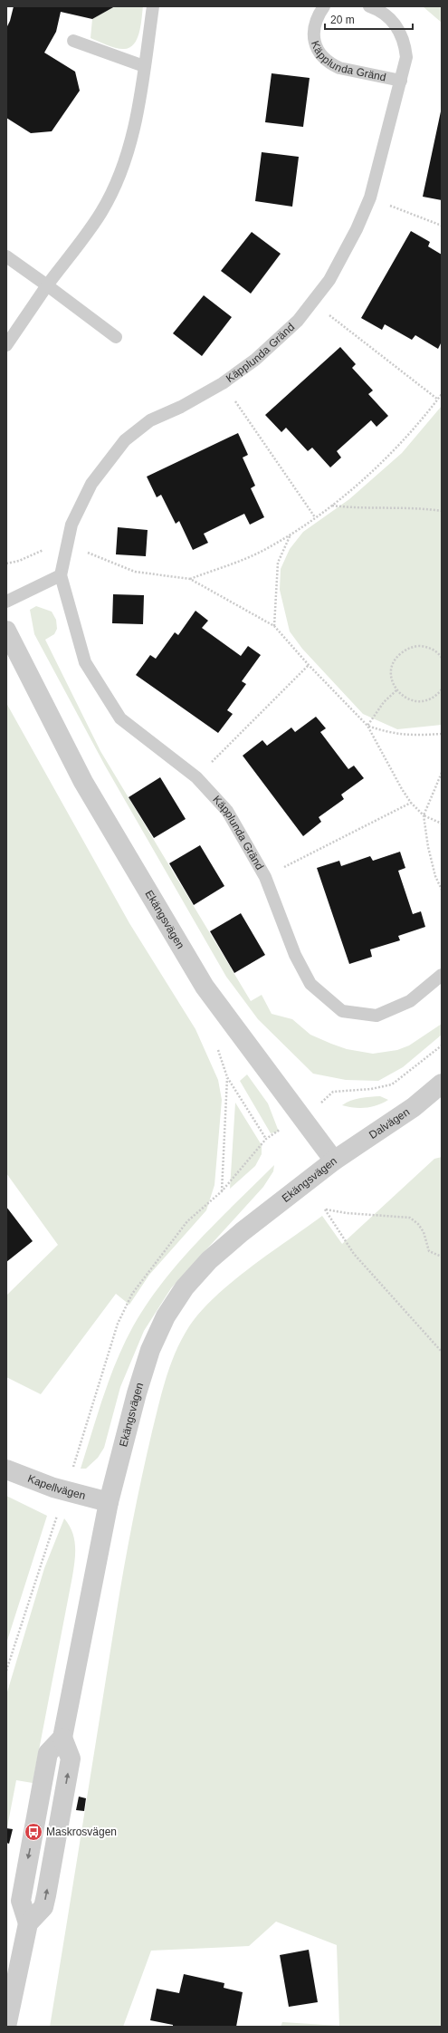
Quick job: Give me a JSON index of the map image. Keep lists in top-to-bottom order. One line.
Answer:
{"streets":{"street":["Ekängsvägen","Dalvägen","Kapellvägen"],"lane":["Käpplunda Gränd"]},"crossings":[["Ekängsvägen","Dalvägen"],["Ekängsvägen","Kapellvägen"]],"places":{"bus stop":["Maskrosvägen"]},"scale_bar":"20 m"}
